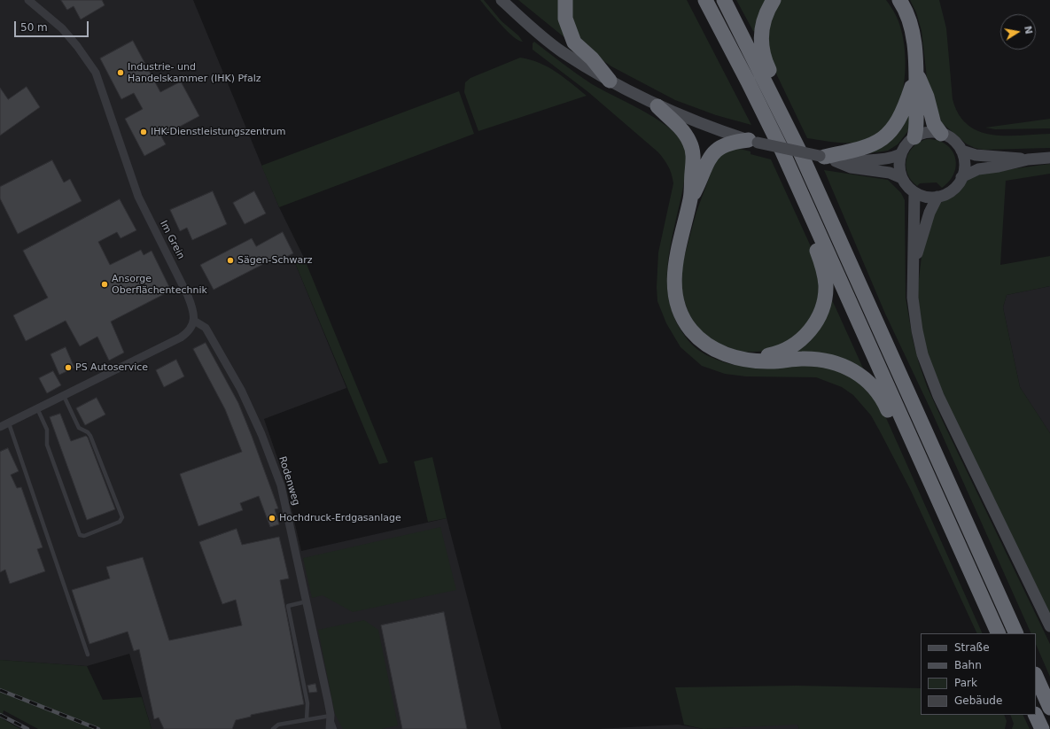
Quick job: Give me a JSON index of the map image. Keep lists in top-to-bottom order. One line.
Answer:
{"streets":{"street":["Im Grein","Rodenweg"]},"crossings":[["Im Grein","Rodenweg"]],"places":["Industrie- und Handelskammer (IHK) Pfalz","IHK-Dienstleistungszentrum","Sägen-Schwarz","Ansorge Oberflächentechnik","PS Autoservice","Hochdruck-Erdgasanlage"],"legend":["Straße","Bahn","Park","Gebäude"],"scale_bar":"50 m","north":"right"}
